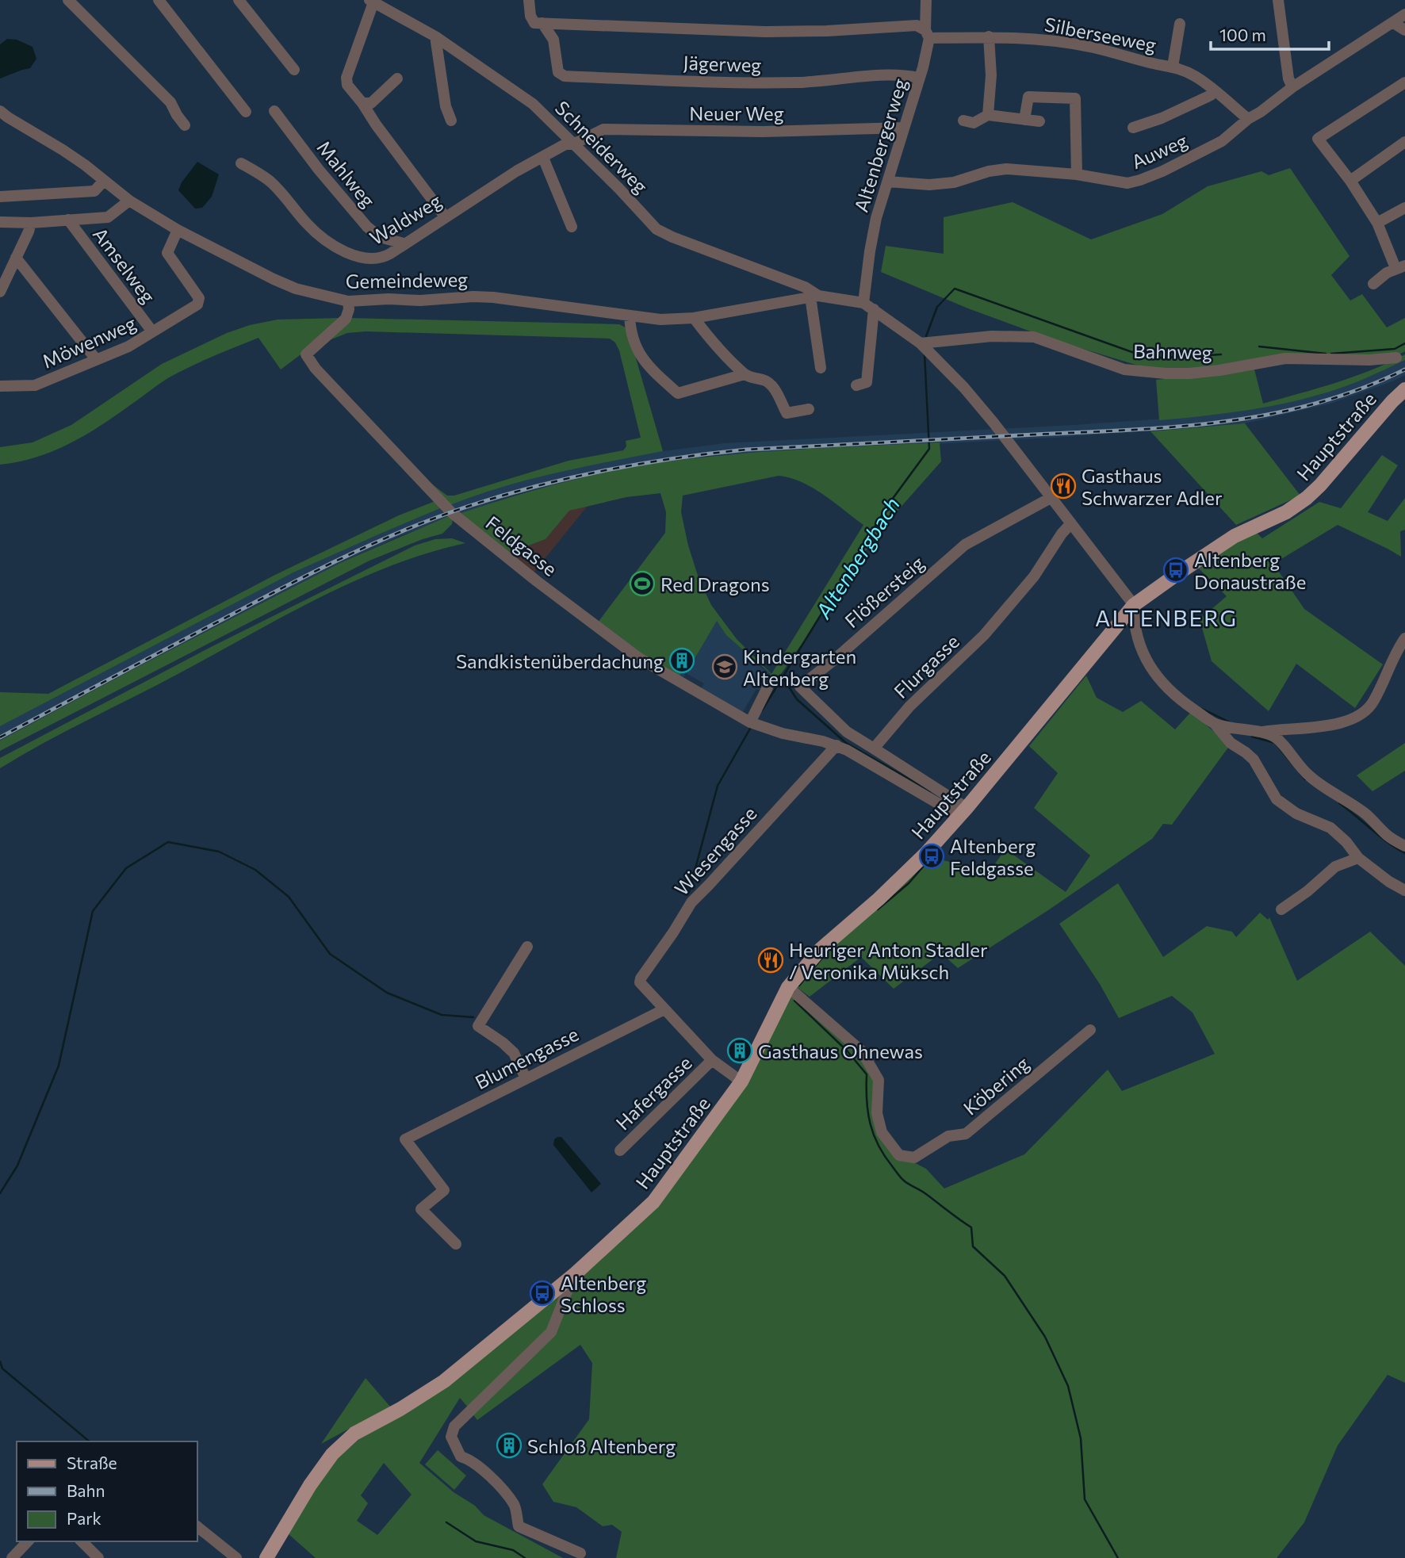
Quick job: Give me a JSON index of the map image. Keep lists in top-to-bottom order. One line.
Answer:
{"streets":{"main road":["Hauptstraße"],"street":["Silberseeweg","Jägerweg","Neuer Weg","Altenbergerweg","Schneiderweg","Auweg","Mahlweg","Waldweg","Amselweg","Gemeindeweg","Möwenweg","Bahnweg","Feldgasse","Flößersteig","Flurgasse","Wiesengasse","Blumengasse","Köbering","Hafergasse"]},"crossings":[["Silberseeweg","Jägerweg"],["Silberseeweg","Altenbergerweg"],["Silberseeweg","Auweg"],["Jägerweg","Altenbergerweg"],["Neuer Weg","Altenbergerweg"],["Neuer Weg","Schneiderweg"],["Neuer Weg","Waldweg"],["Altenbergerweg","Auweg"],["Altenbergerweg","Gemeindeweg"],["Schneiderweg","Waldweg"],["Schneiderweg","Gemeindeweg"],["Mahlweg","Waldweg"],["Amselweg","Möwenweg"],["Gemeindeweg","Möwenweg"],["Gemeindeweg","Feldgasse"],["Hauptstraße","Feldgasse"],["Hauptstraße","Wiesengasse"],["Hauptstraße","Köbering"],["Feldgasse","Wiesengasse"],["Flößersteig","Flurgasse"],["Wiesengasse","Blumengasse"],["Wiesengasse","Hafergasse"]],"districts":["ALTENBERG"],"water":["Altenbergbach"],"places":{"restaurant":["Gasthaus Schwarzer Adler","Heuriger Anton Stadler / Veronika Müksch"],"bus stop":["Altenberg Donaustraße","Altenberg Feldgasse","Altenberg Schloss"],"sports":["Red Dragons"],"building":["Sandkistenüberdachung","Gasthaus Ohnewas","Schloß Altenberg"],"school or university":["Kindergarten Altenberg"]},"legend":["Straße","Bahn","Park"],"scale_bar":"100 m"}
